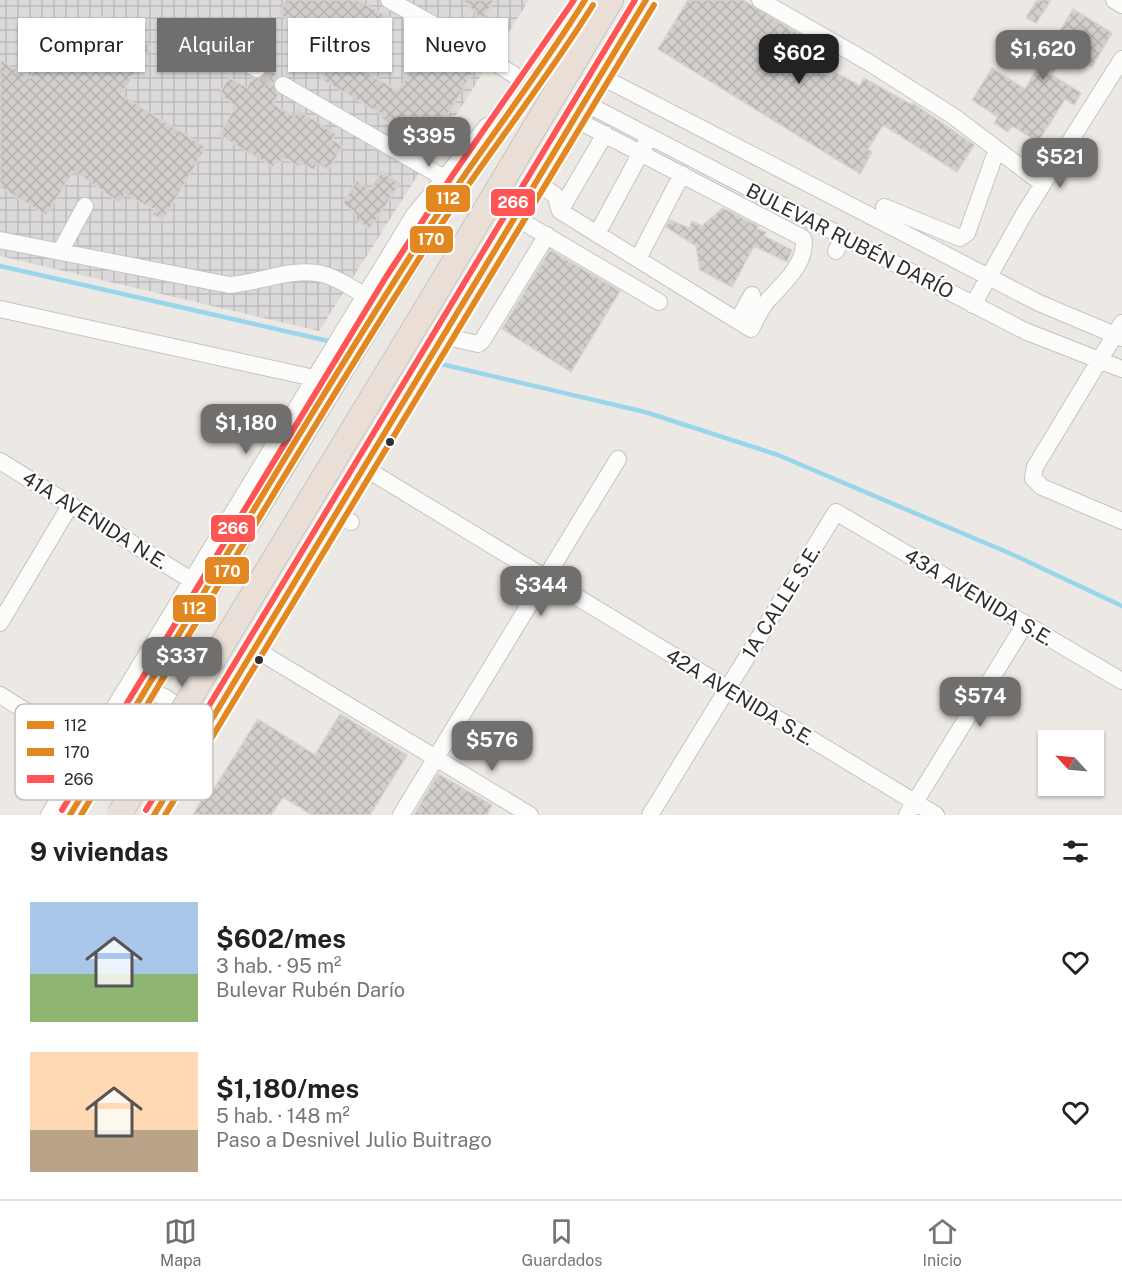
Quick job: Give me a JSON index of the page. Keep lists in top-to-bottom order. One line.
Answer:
{"streets":{"street":["BULEVAR RUBÉN DARÍO","41A AVENIDA N.E.","43A AVENIDA S.E.","1A CALLE S.E.","42A AVENIDA S.E."]},"crossings":[["43A AVENIDA S.E.","1A CALLE S.E."],["1A CALLE S.E.","42A AVENIDA S.E."]],"lines":["transit line 112","transit line 266","transit line 170"],"legend":["112","170","266"],"north":"top left","page":{"chip":["Comprar","Alquilar","Filtros","Nuevo"],"price":["$1,620","$602","$395","$521","$1,180","$344","$337","$574","$576"],"heading":"9 viviendas","list":[{"name":"$602/mes","note":"3 hab. · 95 m² · Bulevar Rubén Darío"},{"name":"$1,180/mes","note":"5 hab. · 148 m² · Paso a Desnivel Julio Buitrago"}],"tabs":["Mapa","Guardados","Inicio"]}}
